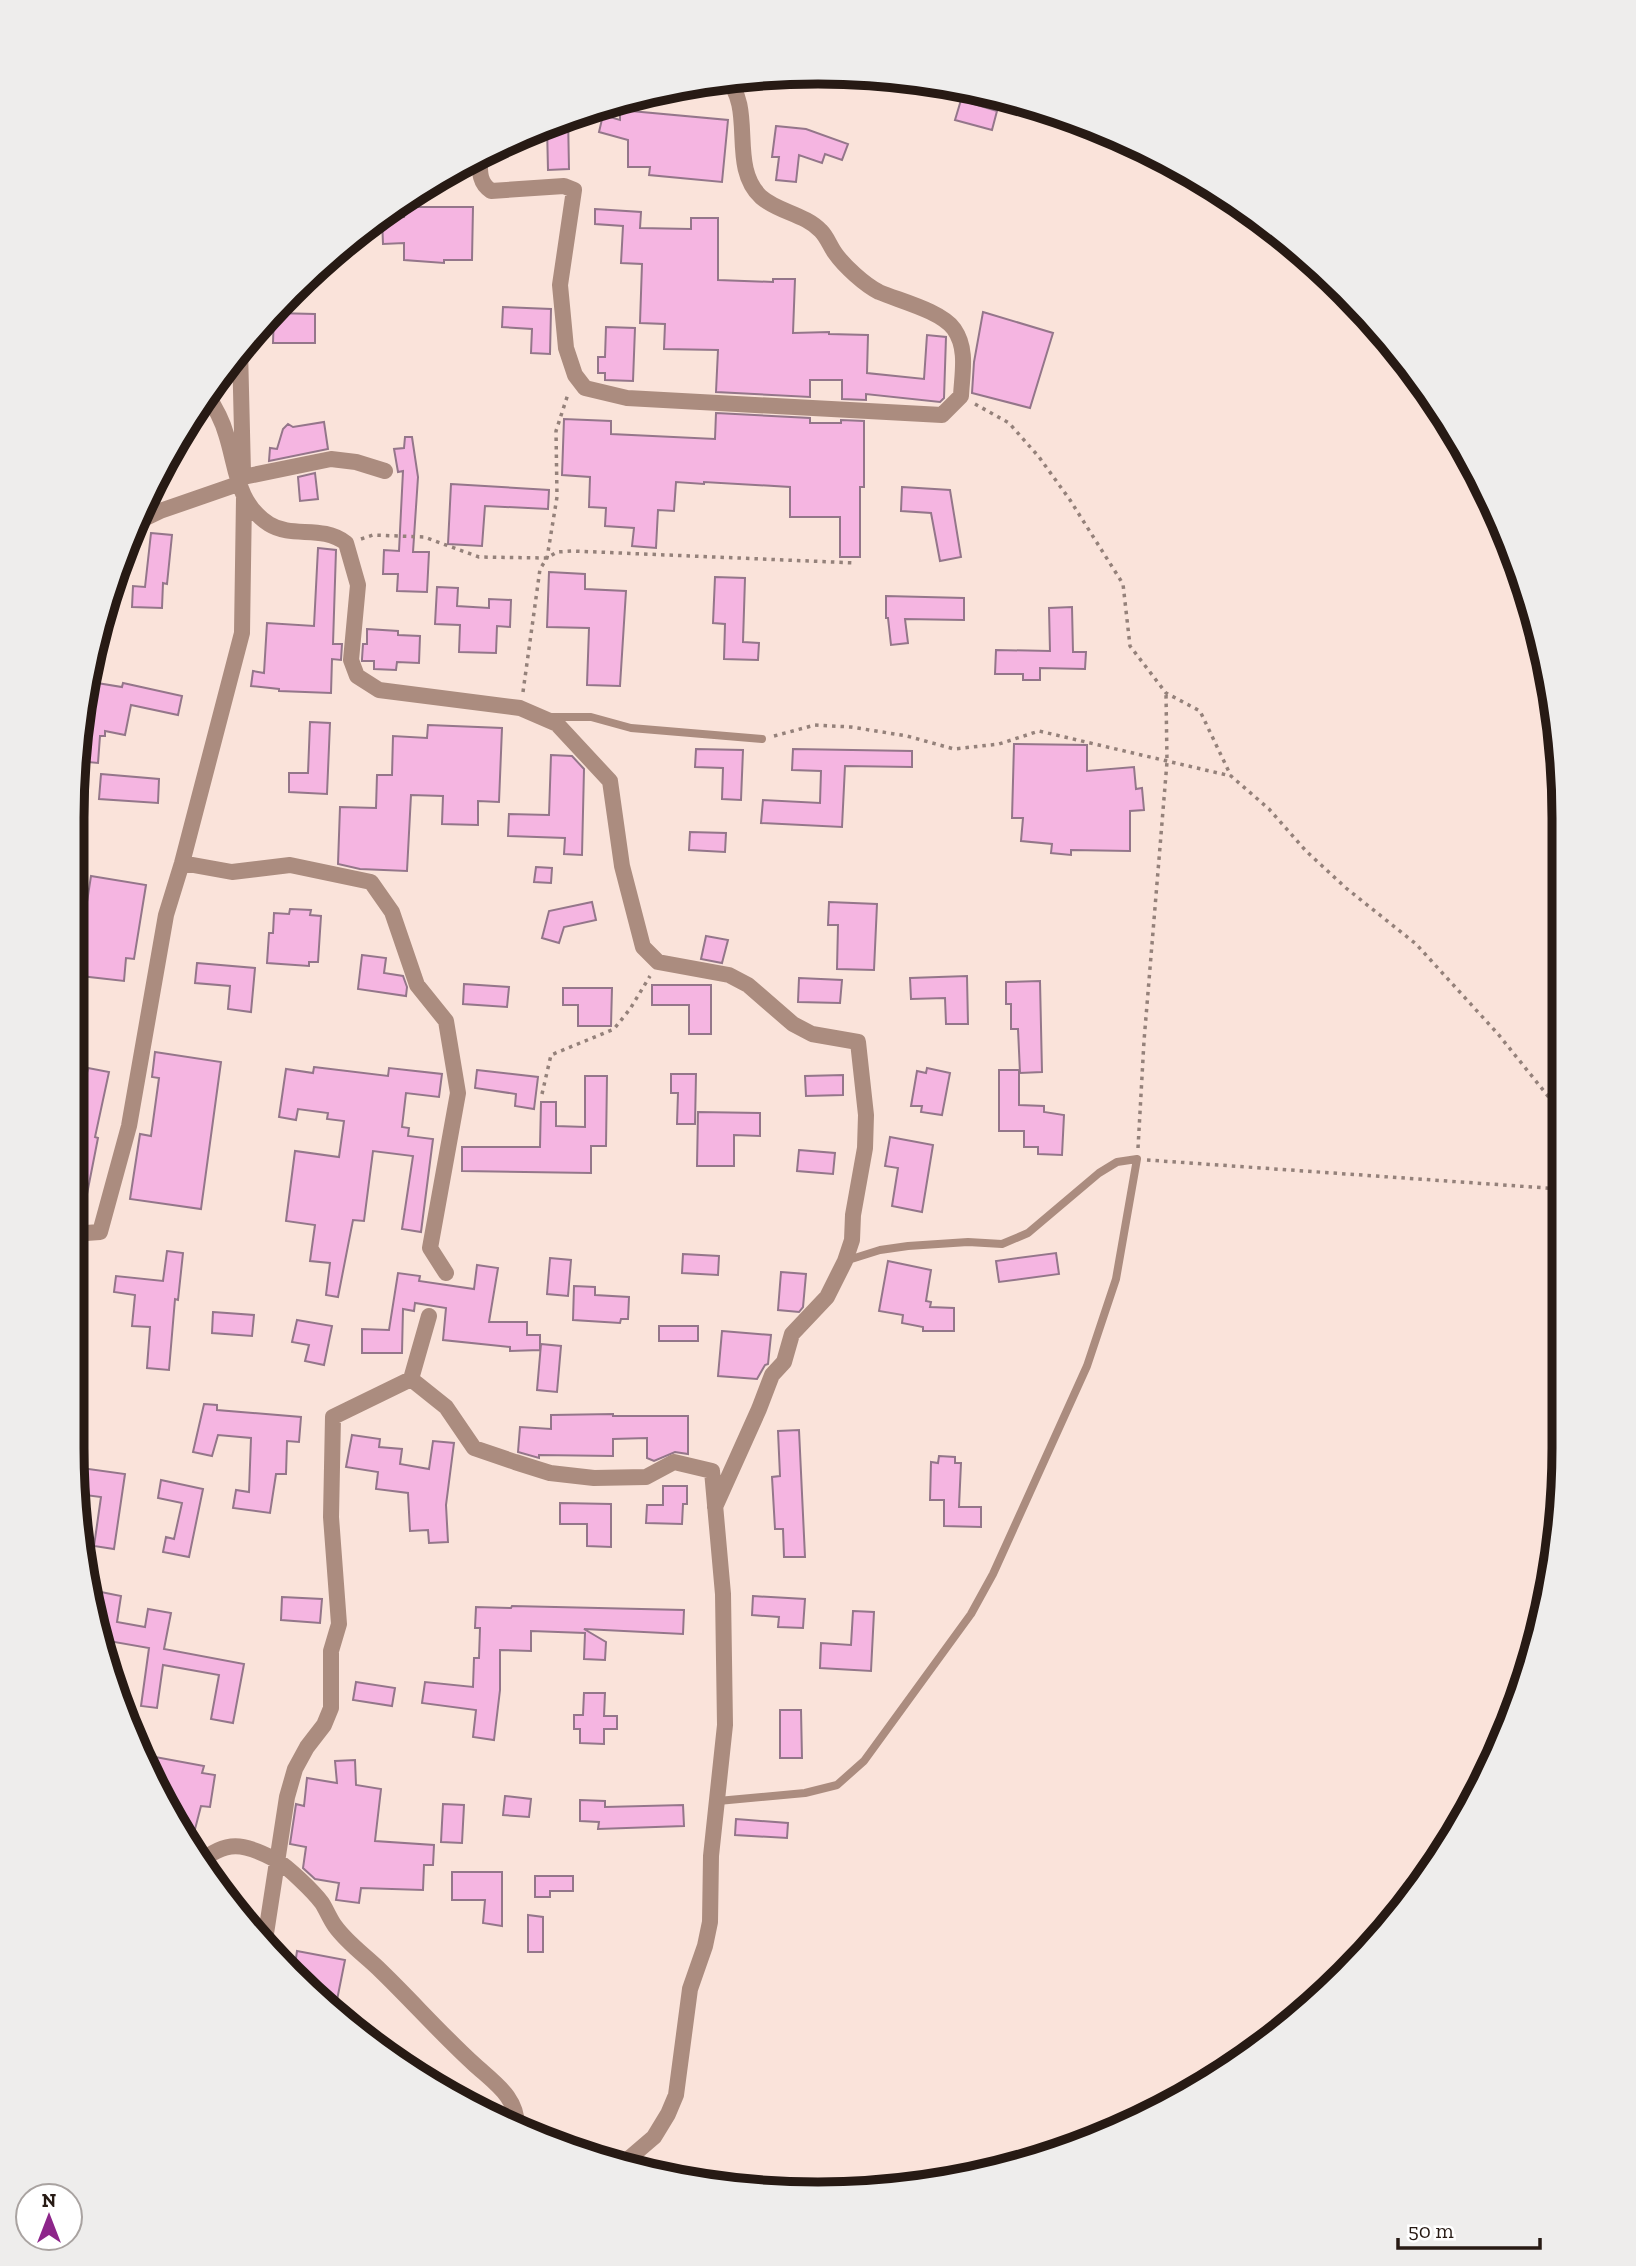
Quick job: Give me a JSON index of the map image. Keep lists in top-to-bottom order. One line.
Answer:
{"scale_bar":"50 m","north":"top"}
